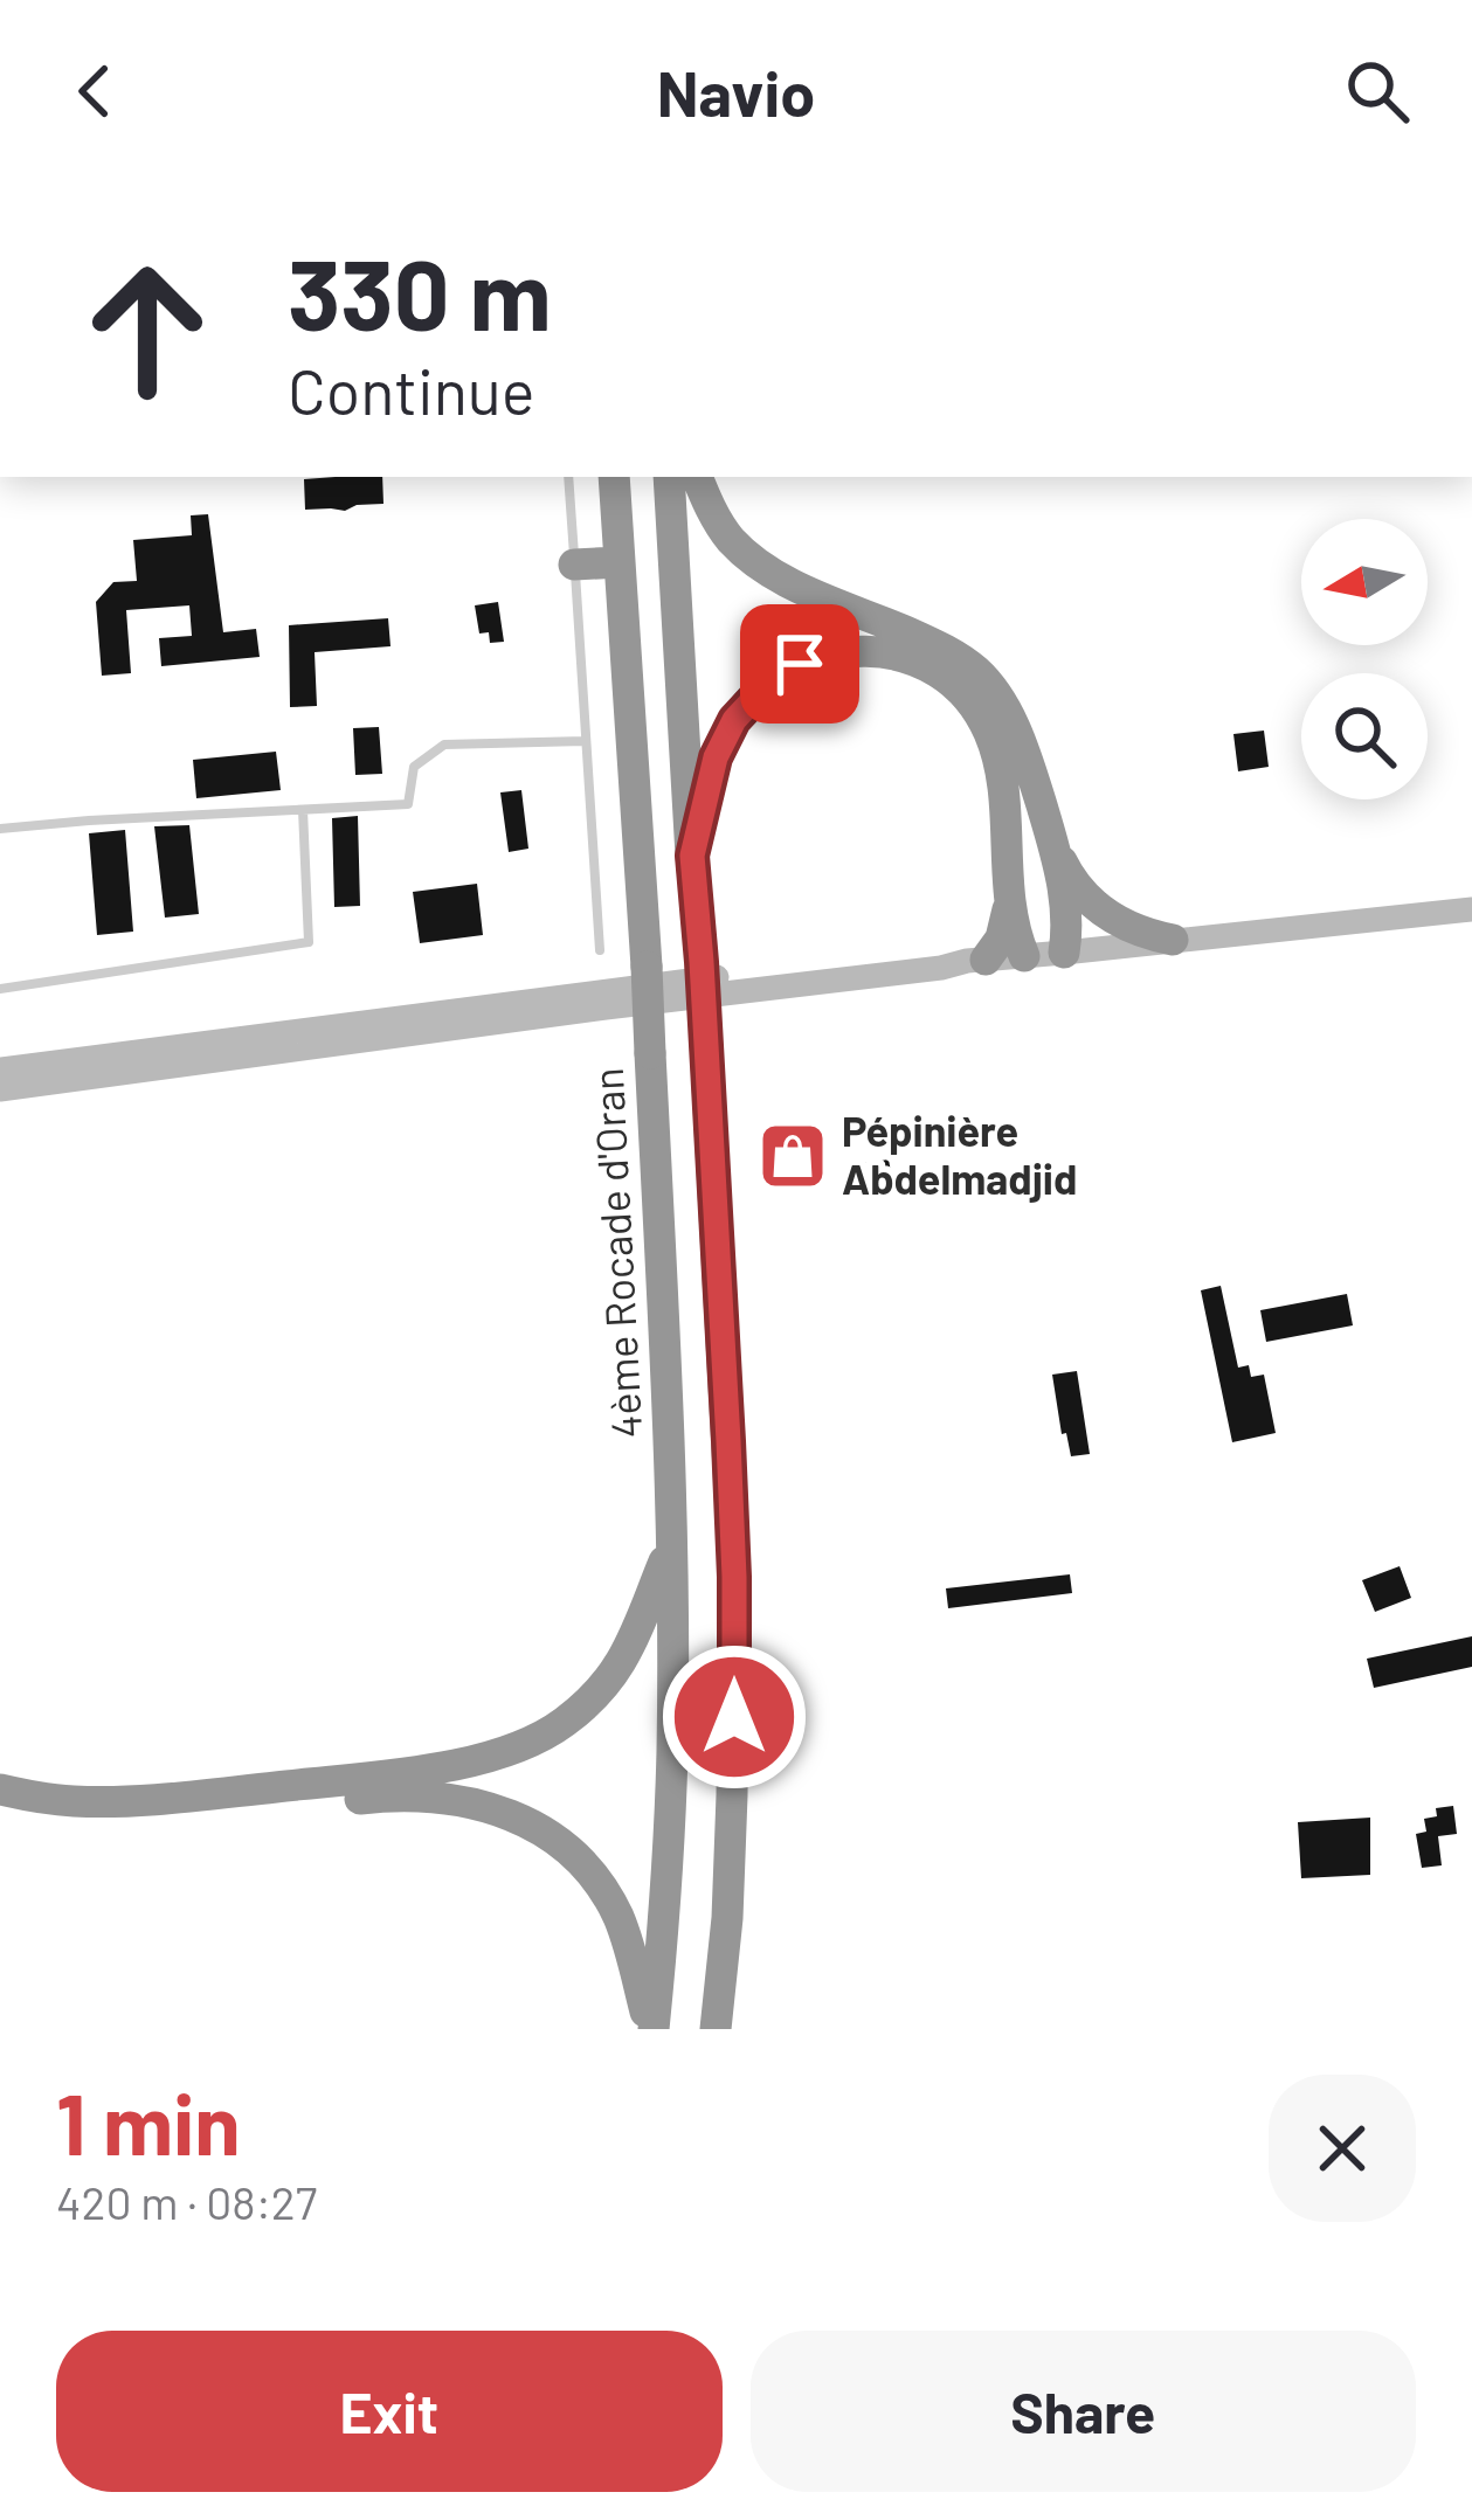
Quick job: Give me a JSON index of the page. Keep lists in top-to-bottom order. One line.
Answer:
{"streets":{"highway":["4ème Rocade d'Oran"]},"places":{"shop":["Pépinière Abdelmadjid"]},"north":"left","page":{"header":"Navio","turn":["330 m","Continue"],"heading":["1 min","420 m · 08:27"],"buttons":["Exit","Share"]}}
